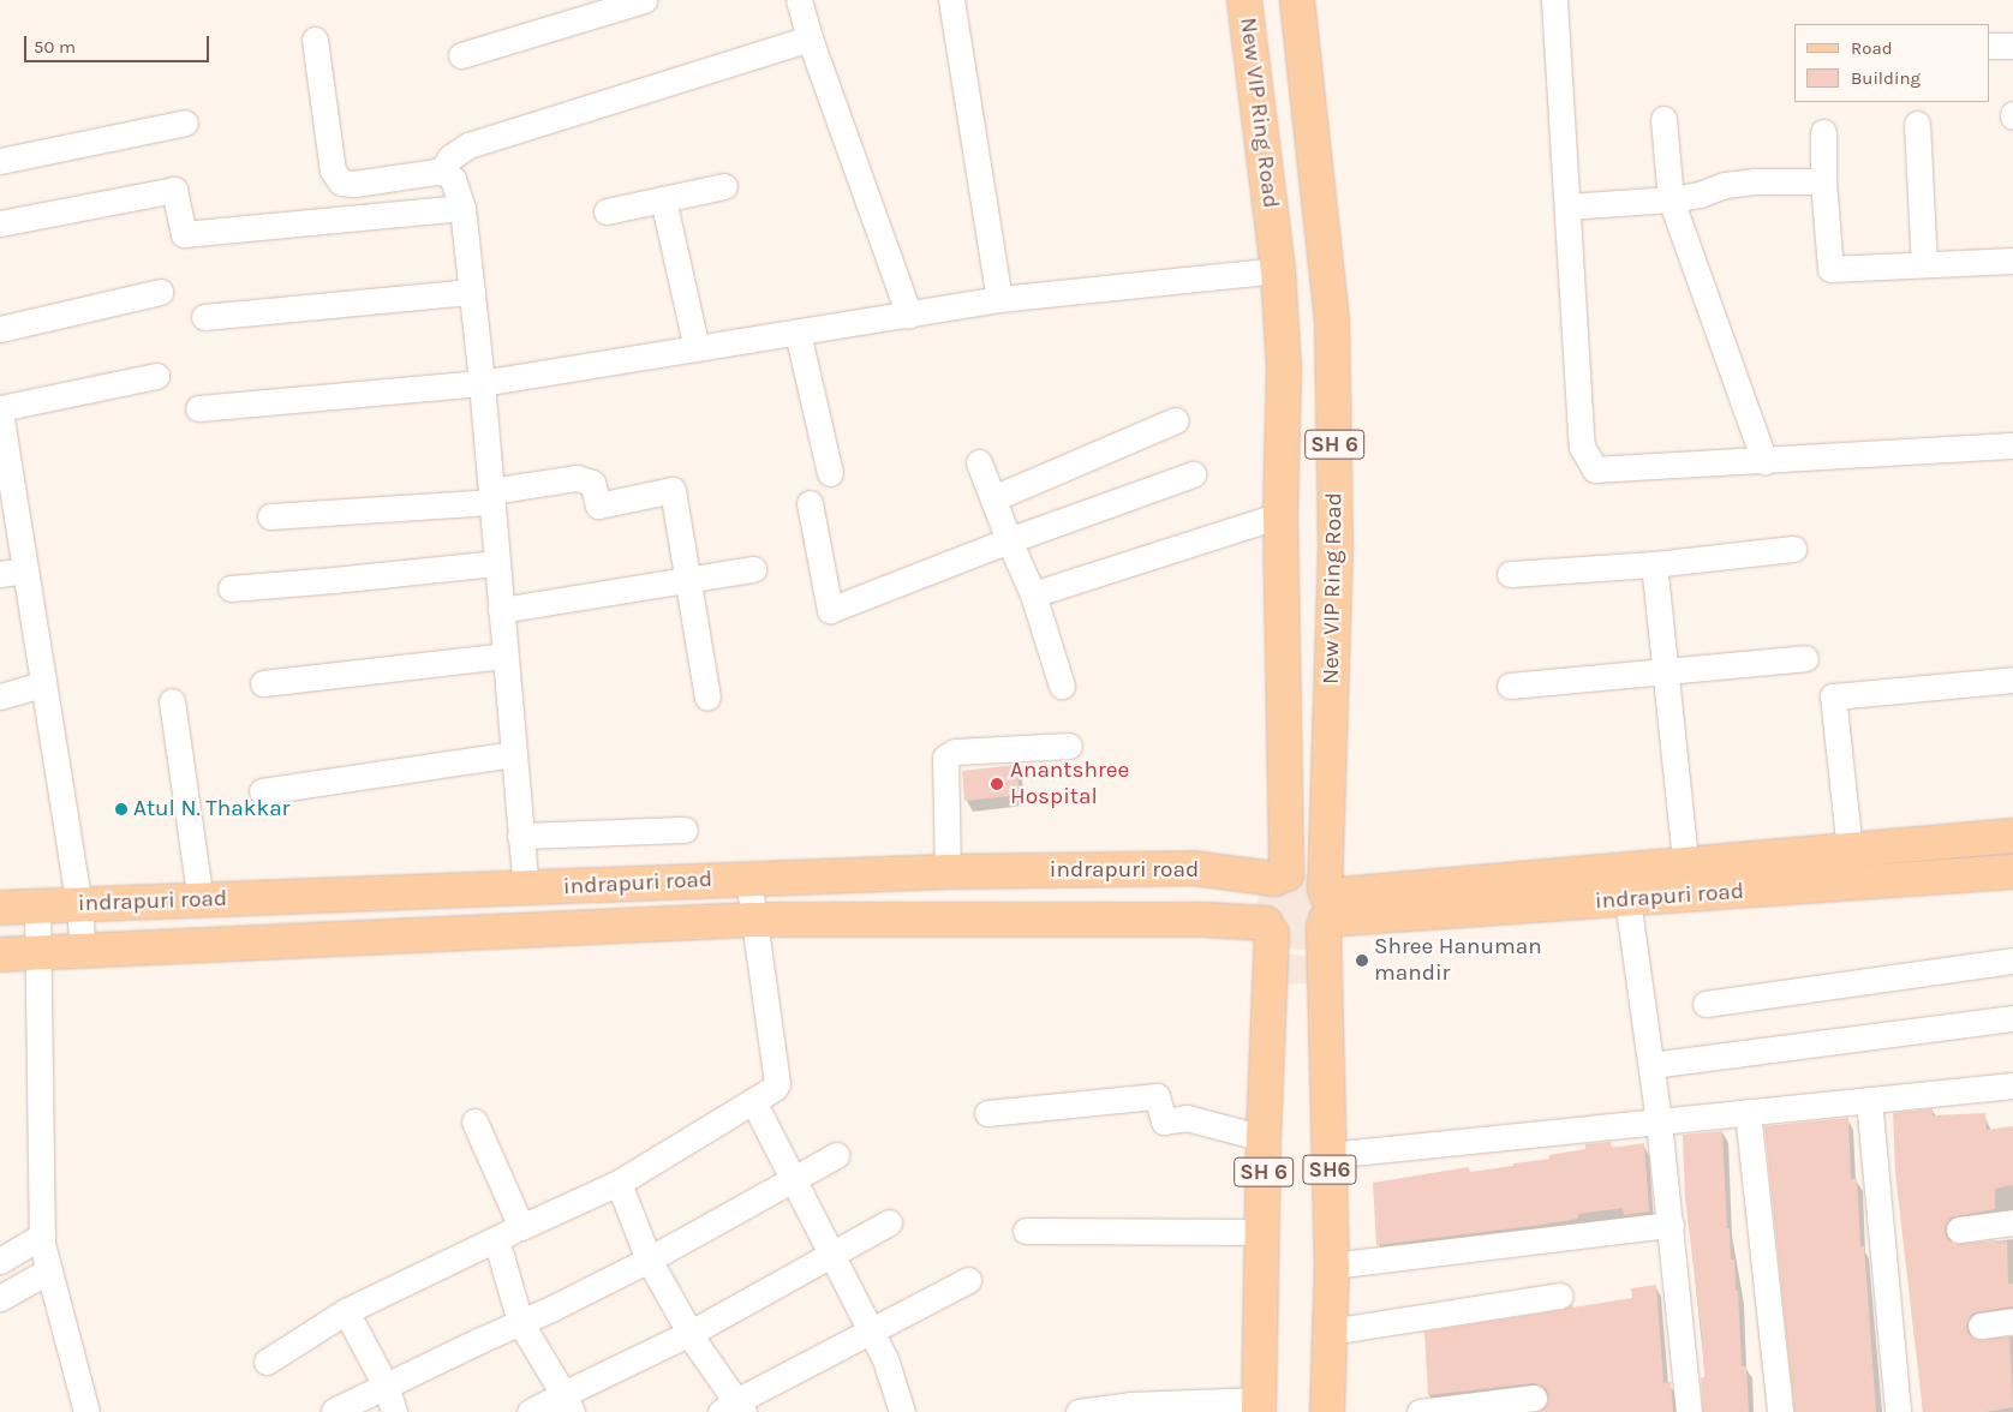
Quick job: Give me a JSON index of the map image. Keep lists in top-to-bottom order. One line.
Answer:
{"streets":{"main road":["New VIP Ring Road","SH 6","indrapuri road","SH6"]},"crossings":[["New VIP Ring Road","SH 6"],["New VIP Ring Road","indrapuri road"],["SH 6","indrapuri road"]],"places":["Anantshree Hospital","Atul N. Thakkar","Shree Hanuman mandir"],"legend":["Road","Building"],"scale_bar":"50 m"}
